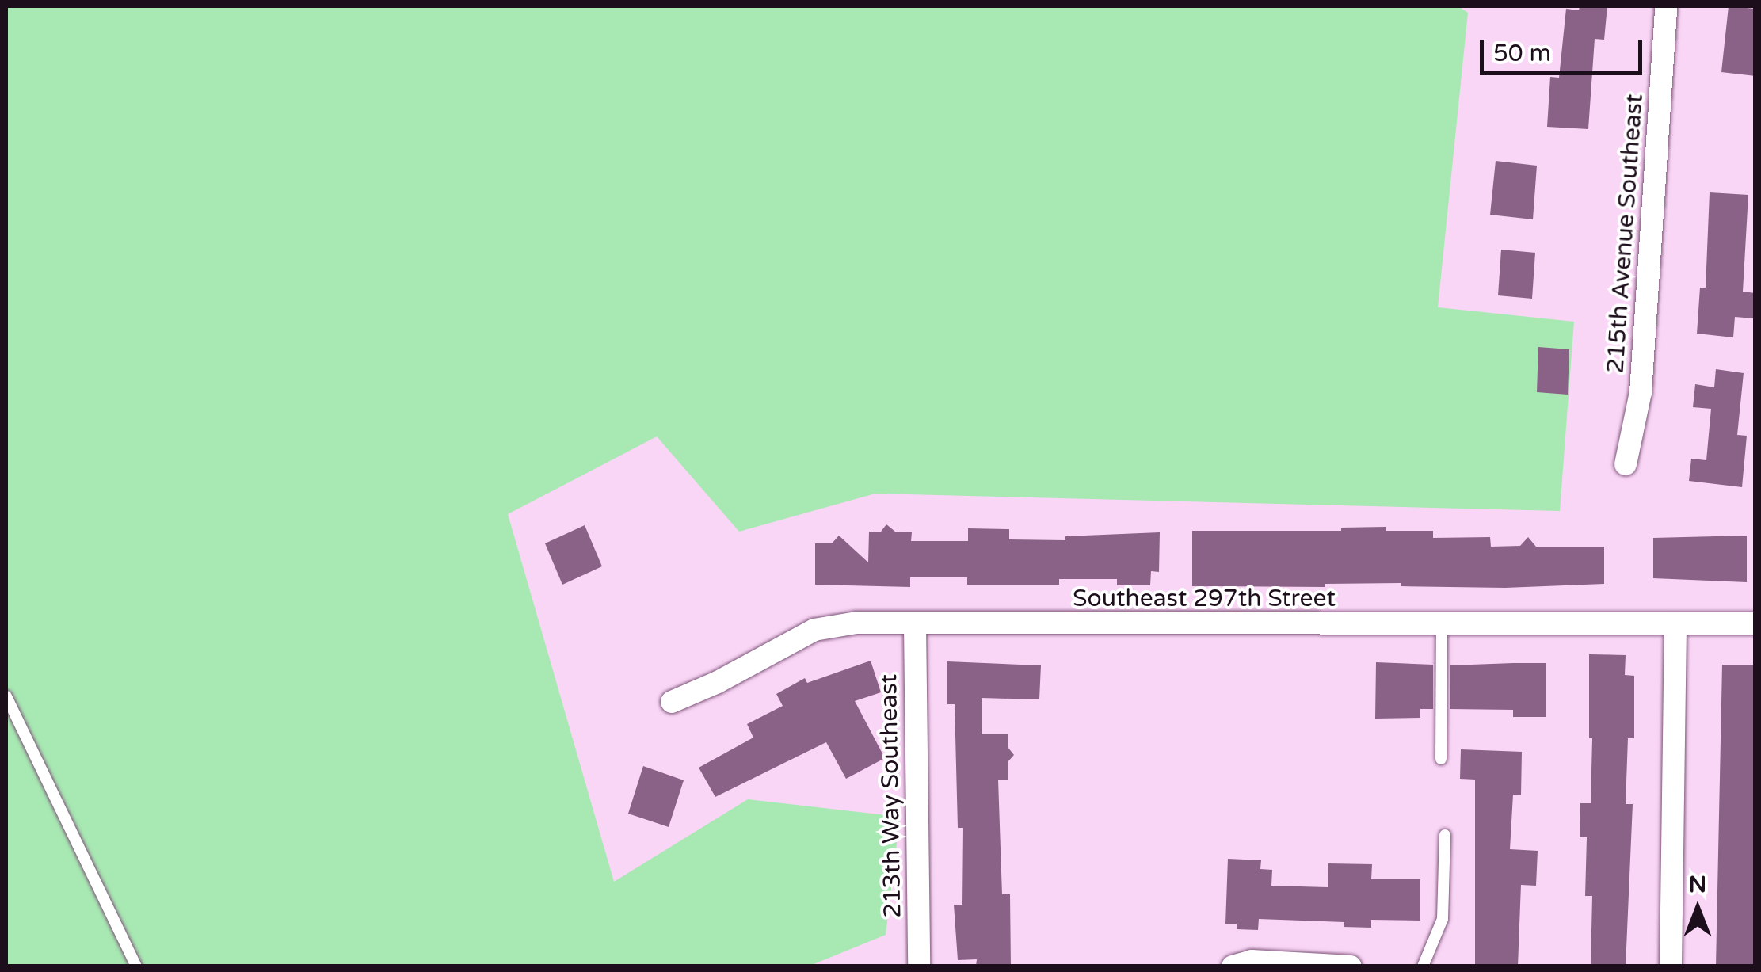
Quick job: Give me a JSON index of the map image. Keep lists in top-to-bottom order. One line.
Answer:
{"streets":{"street":["215th Avenue Southeast","Southeast 297th Street","213th Way Southeast"]},"crossings":[["Southeast 297th Street","213th Way Southeast"]],"scale_bar":"50 m","north":"top"}
